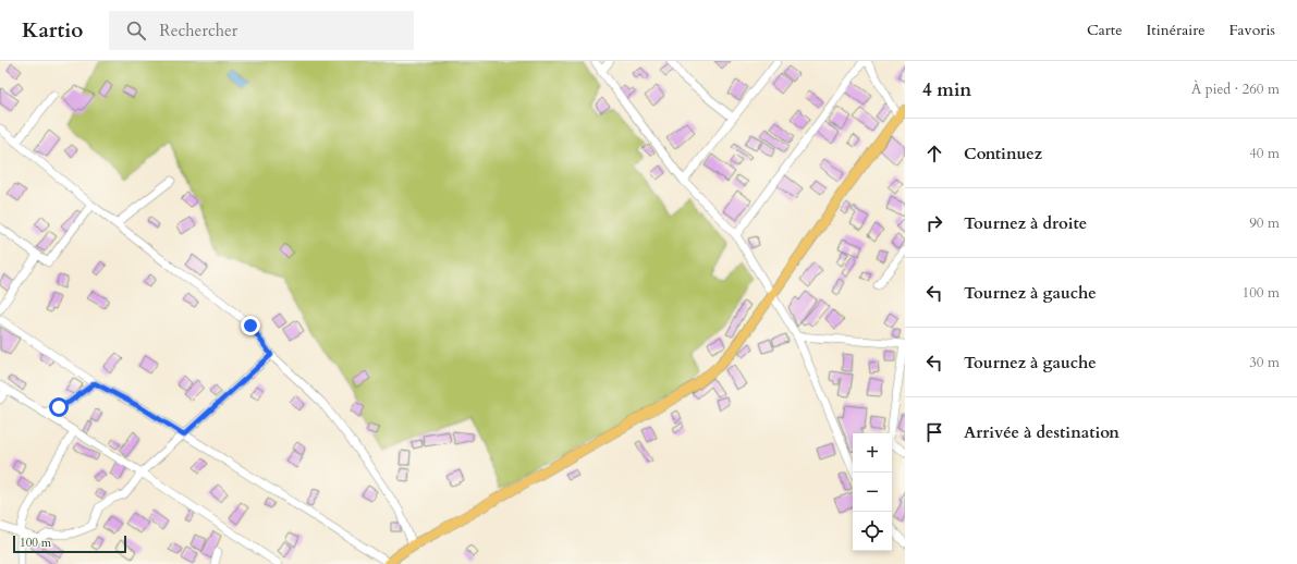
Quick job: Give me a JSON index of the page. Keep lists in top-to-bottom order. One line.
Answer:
{"scale_bar":"100 m","page":{"header":"Kartio","search":"Rechercher","nav":["Carte","Itinéraire","Favoris"],"heading":["4 min","À pied · 260 m"],"list":[["Continuez","40 m"],["Tournez à droite","90 m"],["Tournez à gauche","100 m"],["Tournez à gauche","30 m"],"Arrivée à destination"],"map_buttons":["+","−"],"scale":"100 m"}}
